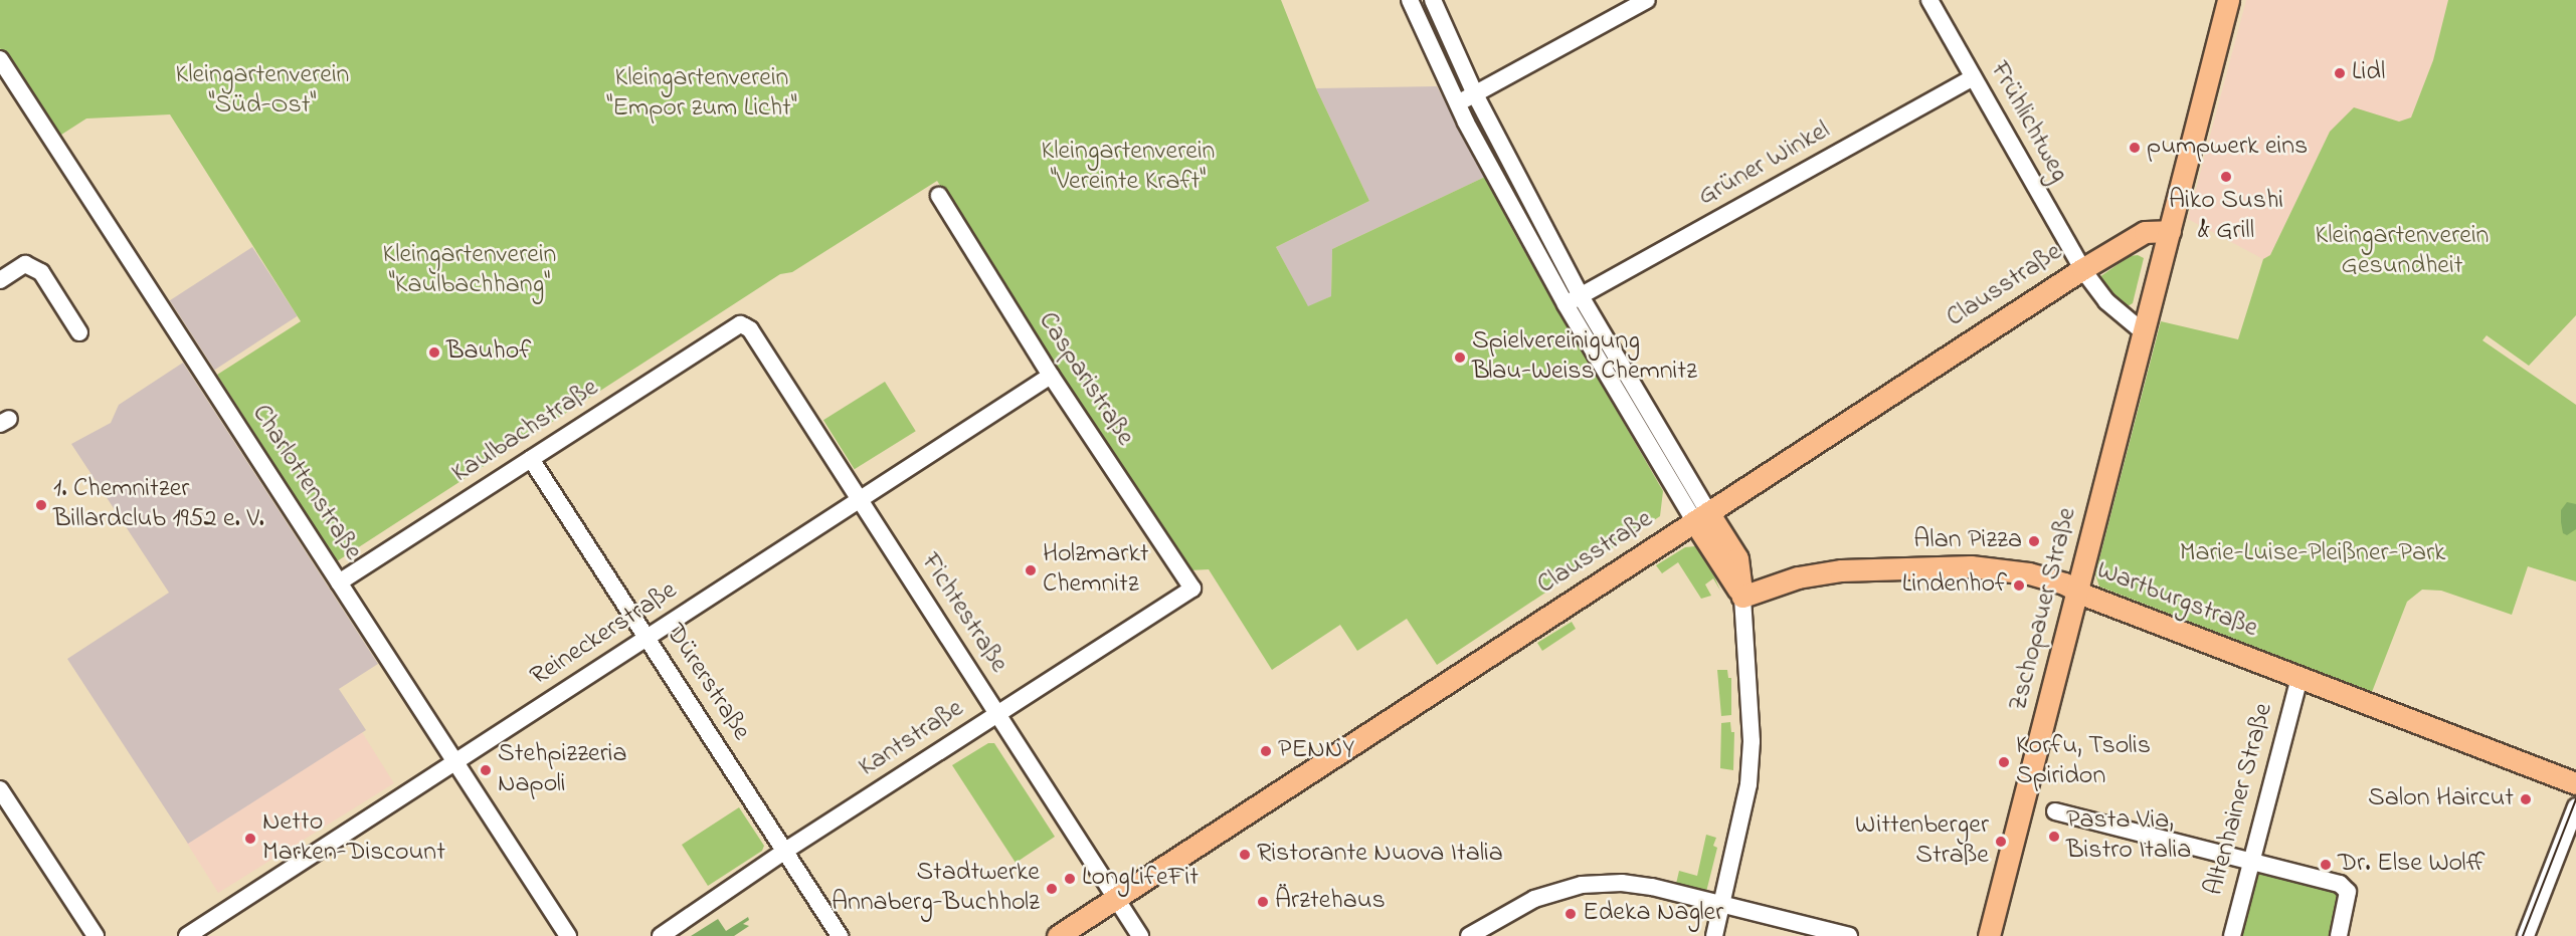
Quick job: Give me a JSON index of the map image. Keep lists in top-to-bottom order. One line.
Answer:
{"streets":{"main road":["Clausstraße","Wartburgstraße","Zschopauer Straße"],"street":["Frühlichtweg","Grüner Winkel","Casparistraße","Kaulbachstraße","Charlottenstraße","Fichtestraße","Reineckerstraße","Dürerstraße","Kantstraße","Altenhainer Straße"]},"crossings":[["Frühlichtweg","Grüner Winkel"],["Frühlichtweg","Clausstraße"],["Clausstraße","Zschopauer Straße"],["Clausstraße","Fichtestraße"],["Casparistraße","Reineckerstraße"],["Casparistraße","Kantstraße"],["Kaulbachstraße","Charlottenstraße"],["Kaulbachstraße","Fichtestraße"],["Kaulbachstraße","Dürerstraße"],["Charlottenstraße","Reineckerstraße"],["Wartburgstraße","Zschopauer Straße"],["Wartburgstraße","Altenhainer Straße"],["Fichtestraße","Reineckerstraße"],["Fichtestraße","Kantstraße"],["Reineckerstraße","Dürerstraße"],["Dürerstraße","Kantstraße"]],"parks":["Kleingartenverein \"Süd-Ost\"","Kleingartenverein \"Empor zum Licht\"","Kleingartenverein \"Vereinte Kraft\"","Kleingartenverein Gesundheit","Kleingartenverein \"Kaulbachhang\"","Marie-Luise-Pleißner-Park"],"places":["Lidl","pumpwerk eins","Aiko Sushi & Grill","Bauhof","Spielvereinigung Blau-Weiss Chemnitz","1. Chemnitzer Billardclub 1952 e. V.","Alan Pizza","Holzmarkt Chemnitz","Lindenhof","PENNY","Korfu, Tsolis Spiridon","Stehpizzeria Napoli","Salon Haircut","Pasta Via, Bistro Italia","Netto Marken-Discount","Wittenberger Straße","Ristorante Nuova Italia","Dr. Else Wolff","LongLifeFit","Stadtwerke Annaberg-Buchholz","Ärztehaus","Edeka Nagler"]}
